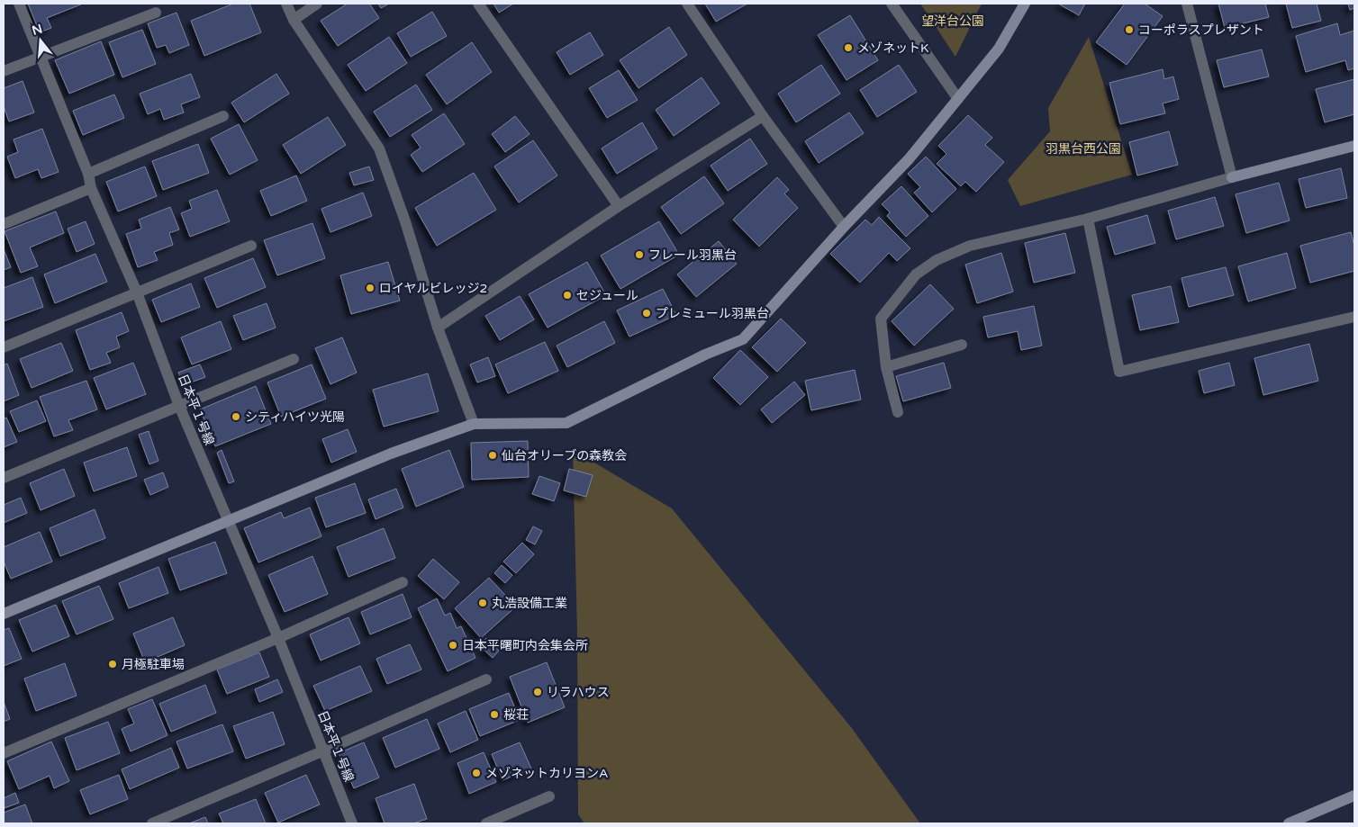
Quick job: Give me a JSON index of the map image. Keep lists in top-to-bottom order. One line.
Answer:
{"streets":{"street":["日本平１号線"]},"parks":["望洋台公園","羽黒台西公園"],"places":["コーポラスプレザント","メゾネットK","フレール羽黒台","ロイヤルビレッジ2","セジュール","プレミュール羽黒台","シティハイツ光陽","仙台オリーブの森教会","丸浩設備工業","日本平曙町内会集会所","月極駐車場","リラハウス","桜荘","メゾネットカリヨンA"],"north":"top"}
